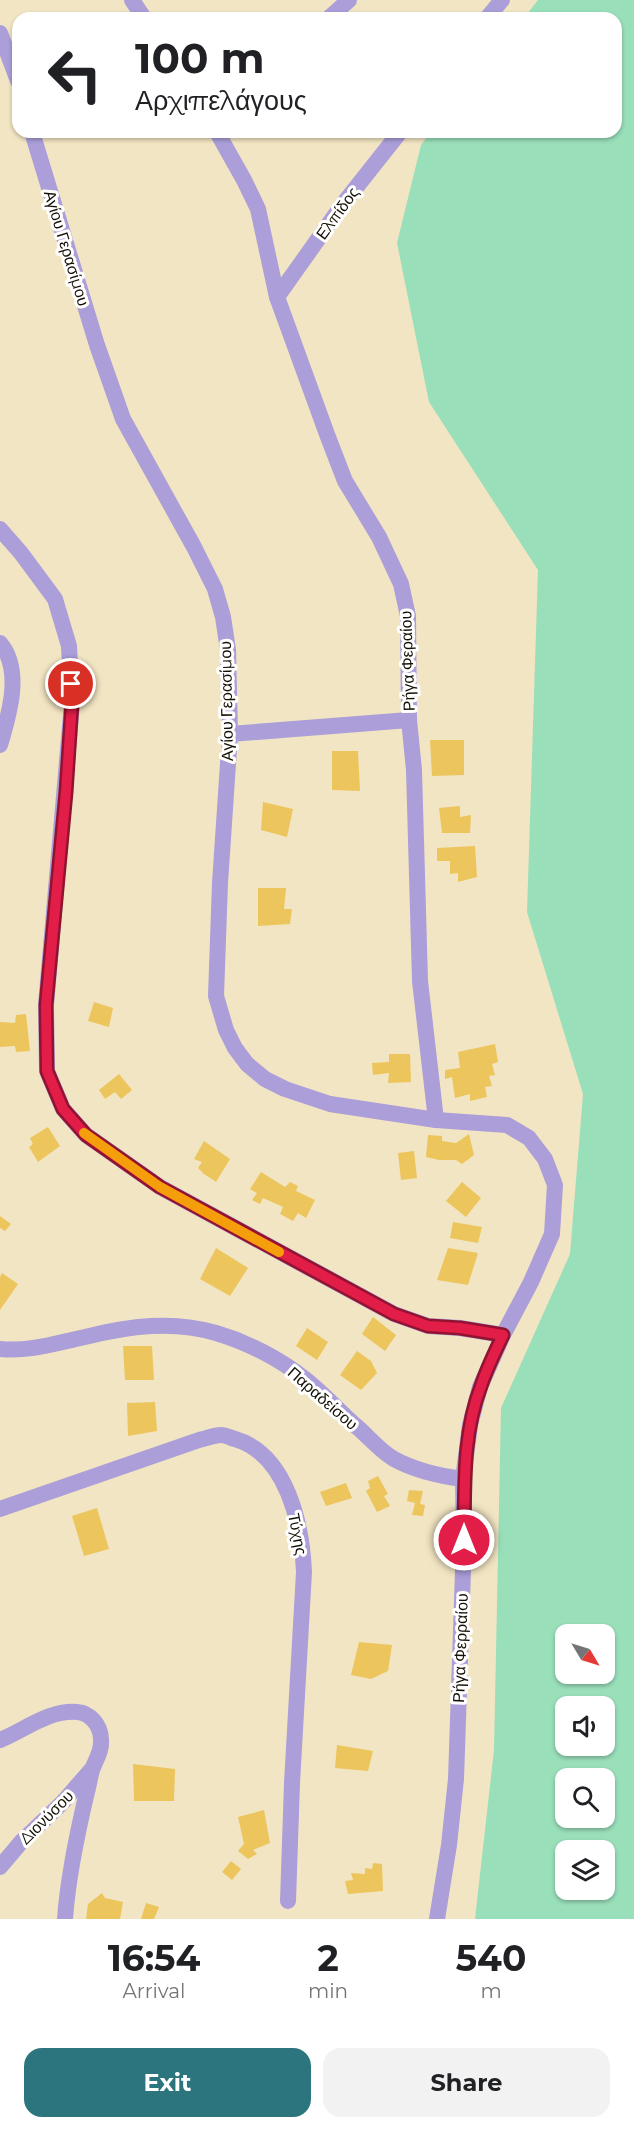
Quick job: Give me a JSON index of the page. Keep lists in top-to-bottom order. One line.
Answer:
{"streets":{"street":["Ελπίδος","Αγίου Γερασίμου","Ρήγα Φεραίου","Παραδείσου","Τύχης","Ρήγα Φερραίου","Διονύσου"]},"crossings":[["Ελπίδος","Ρήγα Φεραίου"],["Αγίου Γερασίμου","Ρήγα Φεραίου"],["Αγίου Γερασίμου","Ρήγα Φερραίου"],["Ρήγα Φεραίου","Ρήγα Φερραίου"],["Παραδείσου","Ρήγα Φερραίου"]],"north":"bottom right","page":{"turn":["100 m","Αρχιπελάγους"],"eta":["16:54","Arrival","2","min","540","m"],"buttons":["Exit","Share"]}}
